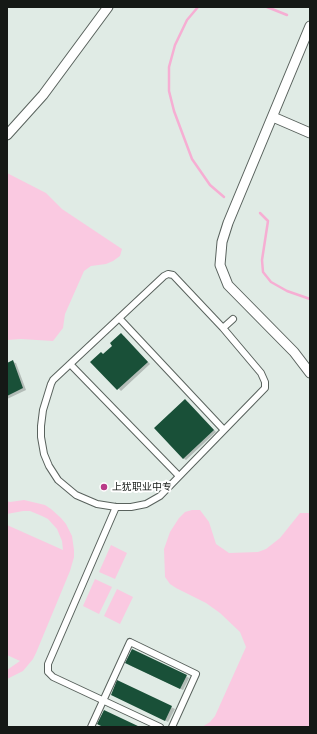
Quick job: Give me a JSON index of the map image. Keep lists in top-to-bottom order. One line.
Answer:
{"places":["上犹职业中专"]}
